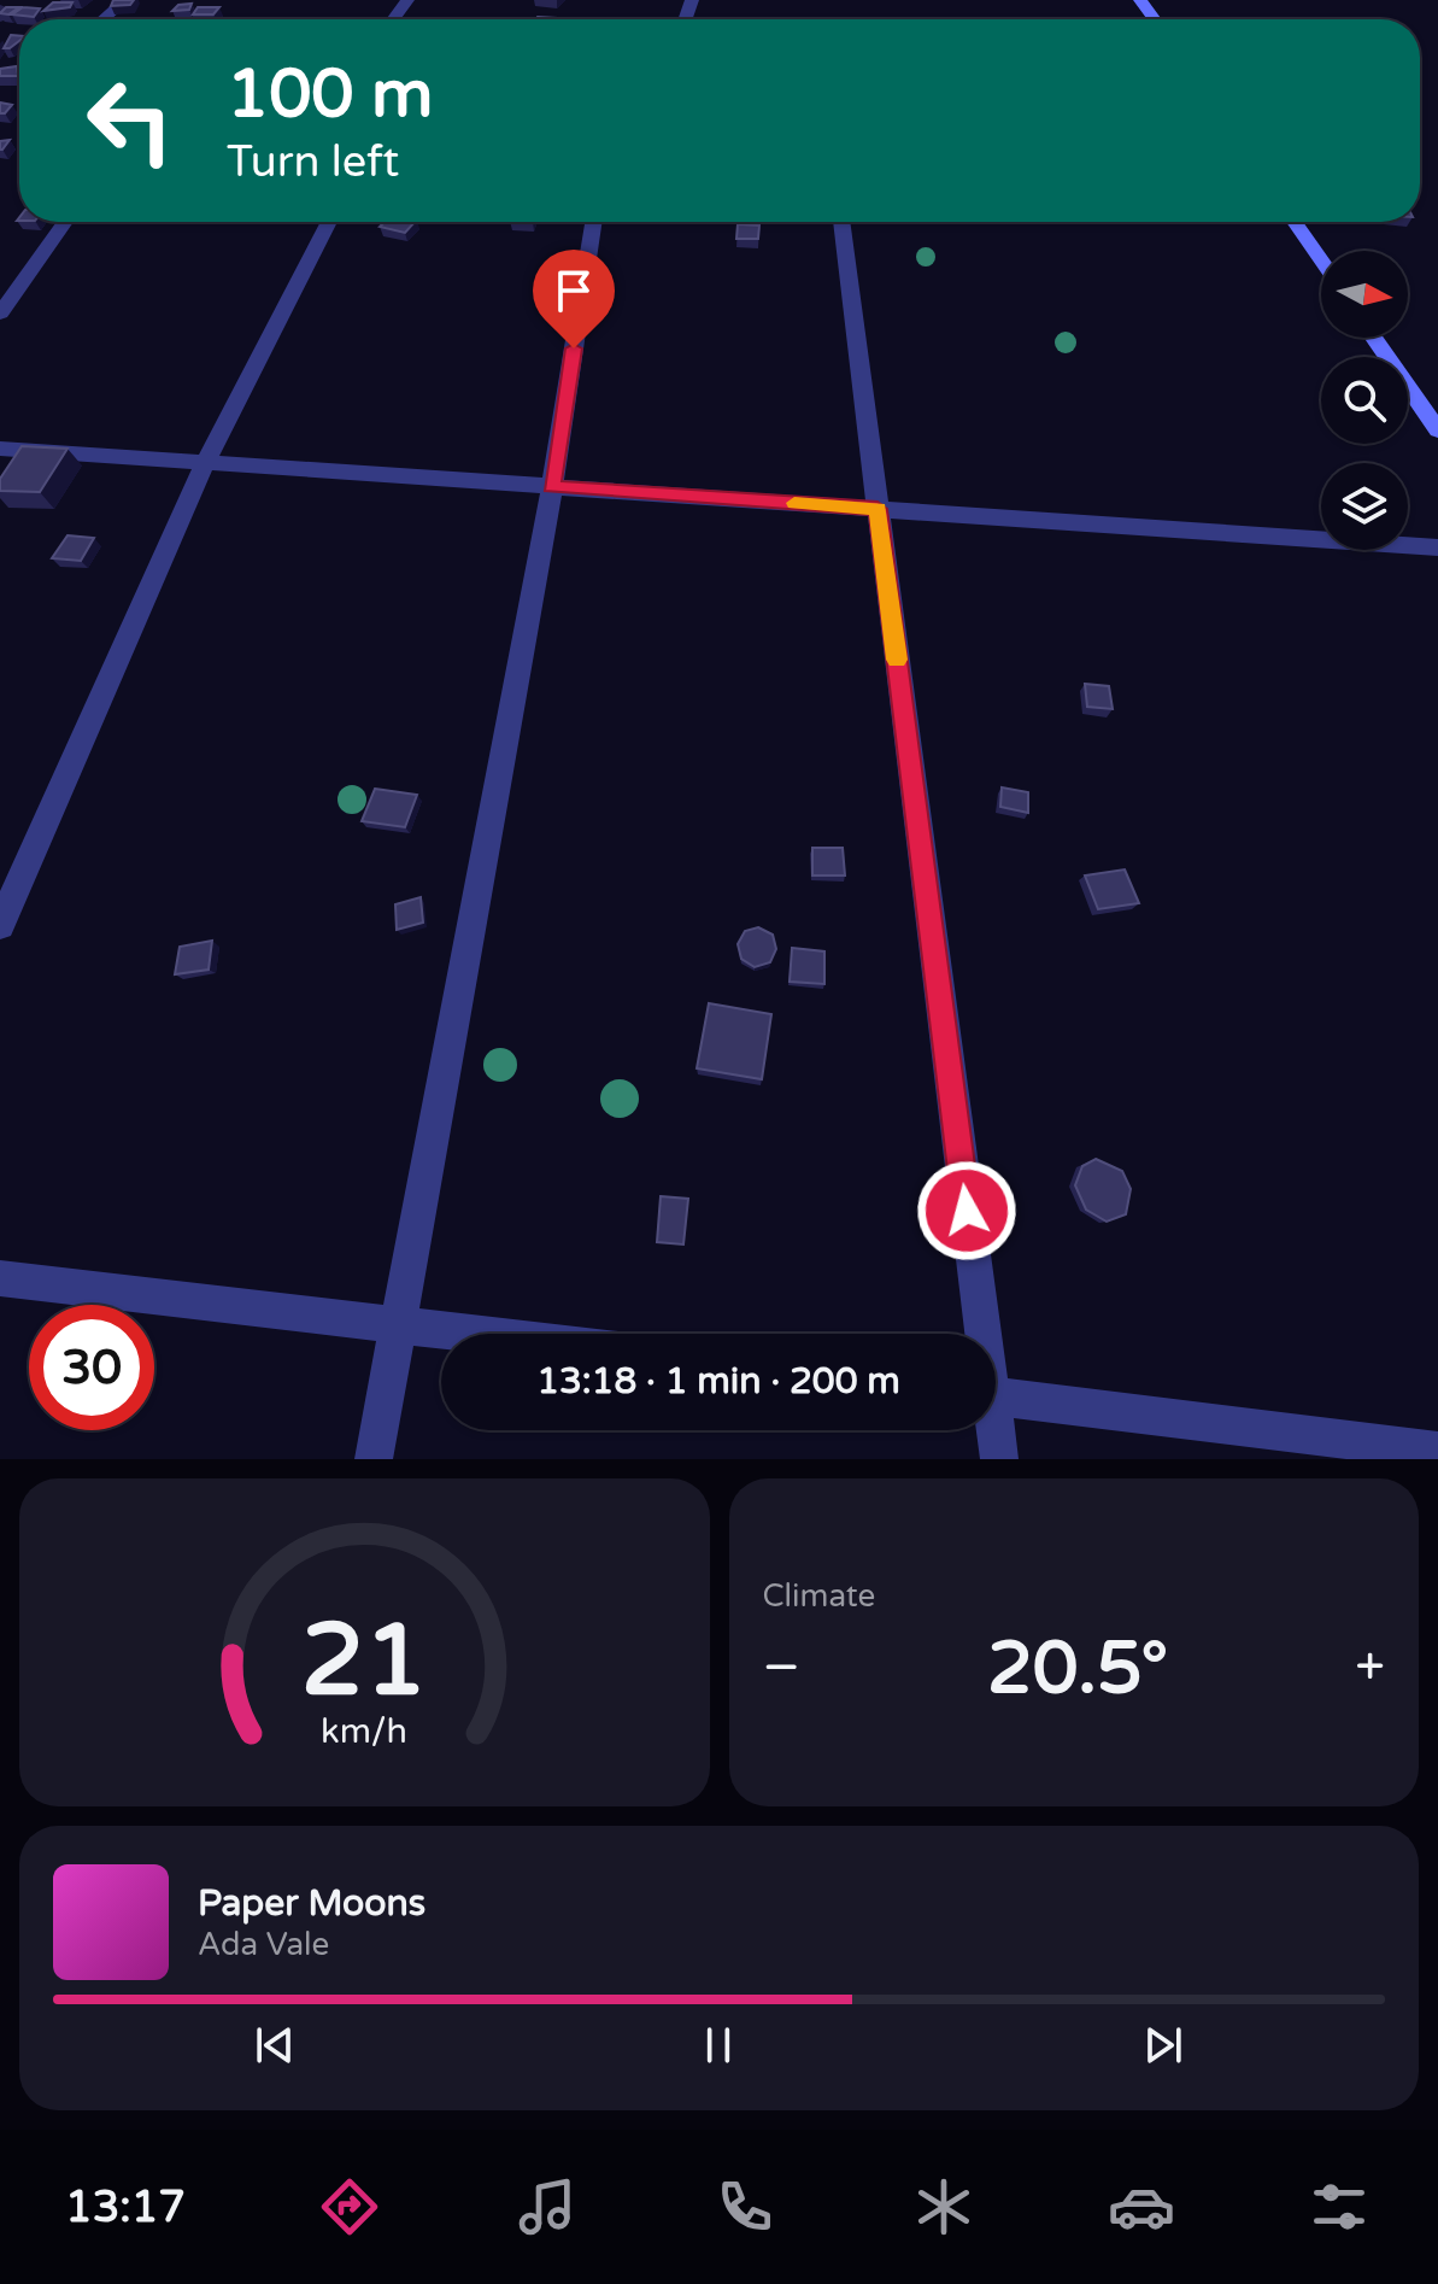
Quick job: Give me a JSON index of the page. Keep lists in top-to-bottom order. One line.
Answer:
{"north":"right","page":{"turn":["100 m","Turn left"],"limit":"30","trip":"13:18 · 1 min · 200 m","tile":"Climate","heat":["−","20.5°","+"],"song":["Paper Moons","Ada Vale"],"tabs":"13:17","gauge":["21","km/h"]}}
